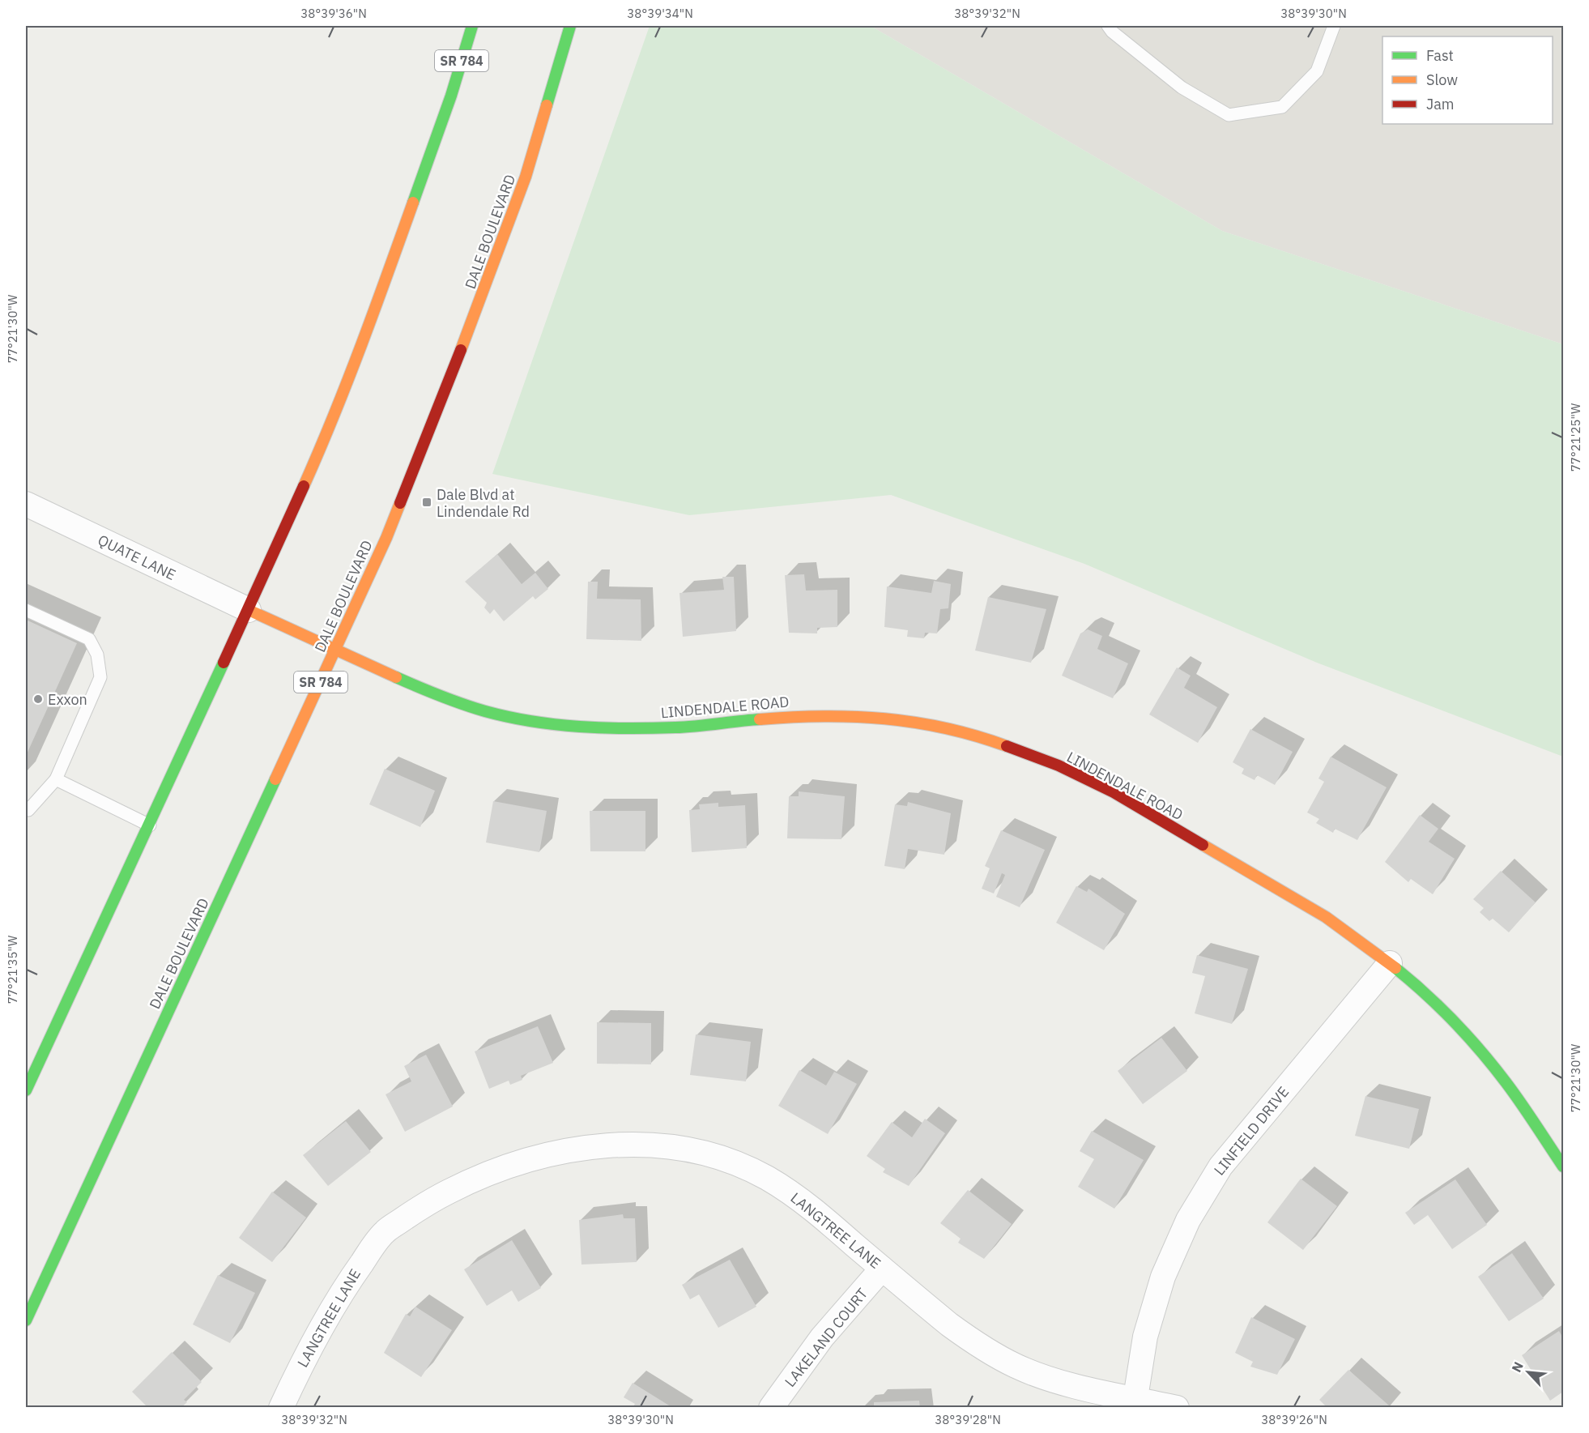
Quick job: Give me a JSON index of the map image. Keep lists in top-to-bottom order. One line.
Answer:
{"streets":{"main road":["SR 784","DALE BOULEVARD","LINDENDALE ROAD"],"street":["QUATE LANE","LINFIELD DRIVE","LANGTREE LANE","LAKELAND COURT"]},"crossings":[["SR 784","QUATE LANE"],["SR 784","LINDENDALE ROAD"],["DALE BOULEVARD","LINDENDALE ROAD"],["QUATE LANE","LINDENDALE ROAD"],["LINDENDALE ROAD","LINFIELD DRIVE"],["LINFIELD DRIVE","LANGTREE LANE"],["LANGTREE LANE","LAKELAND COURT"]],"places":{"transit":["Dale Blvd at Lindendale Rd"],"other":["Exxon"]},"legend":["Fast","Slow","Jam"],"north":"top left","coordinates":["38°39'36\"N","38°39'34\"N","38°39'32\"N","38°39'30\"N","77°21'30\"W","77°21'25\"W","77°21'35\"W","38°39'28\"N","38°39'26\"N"]}
